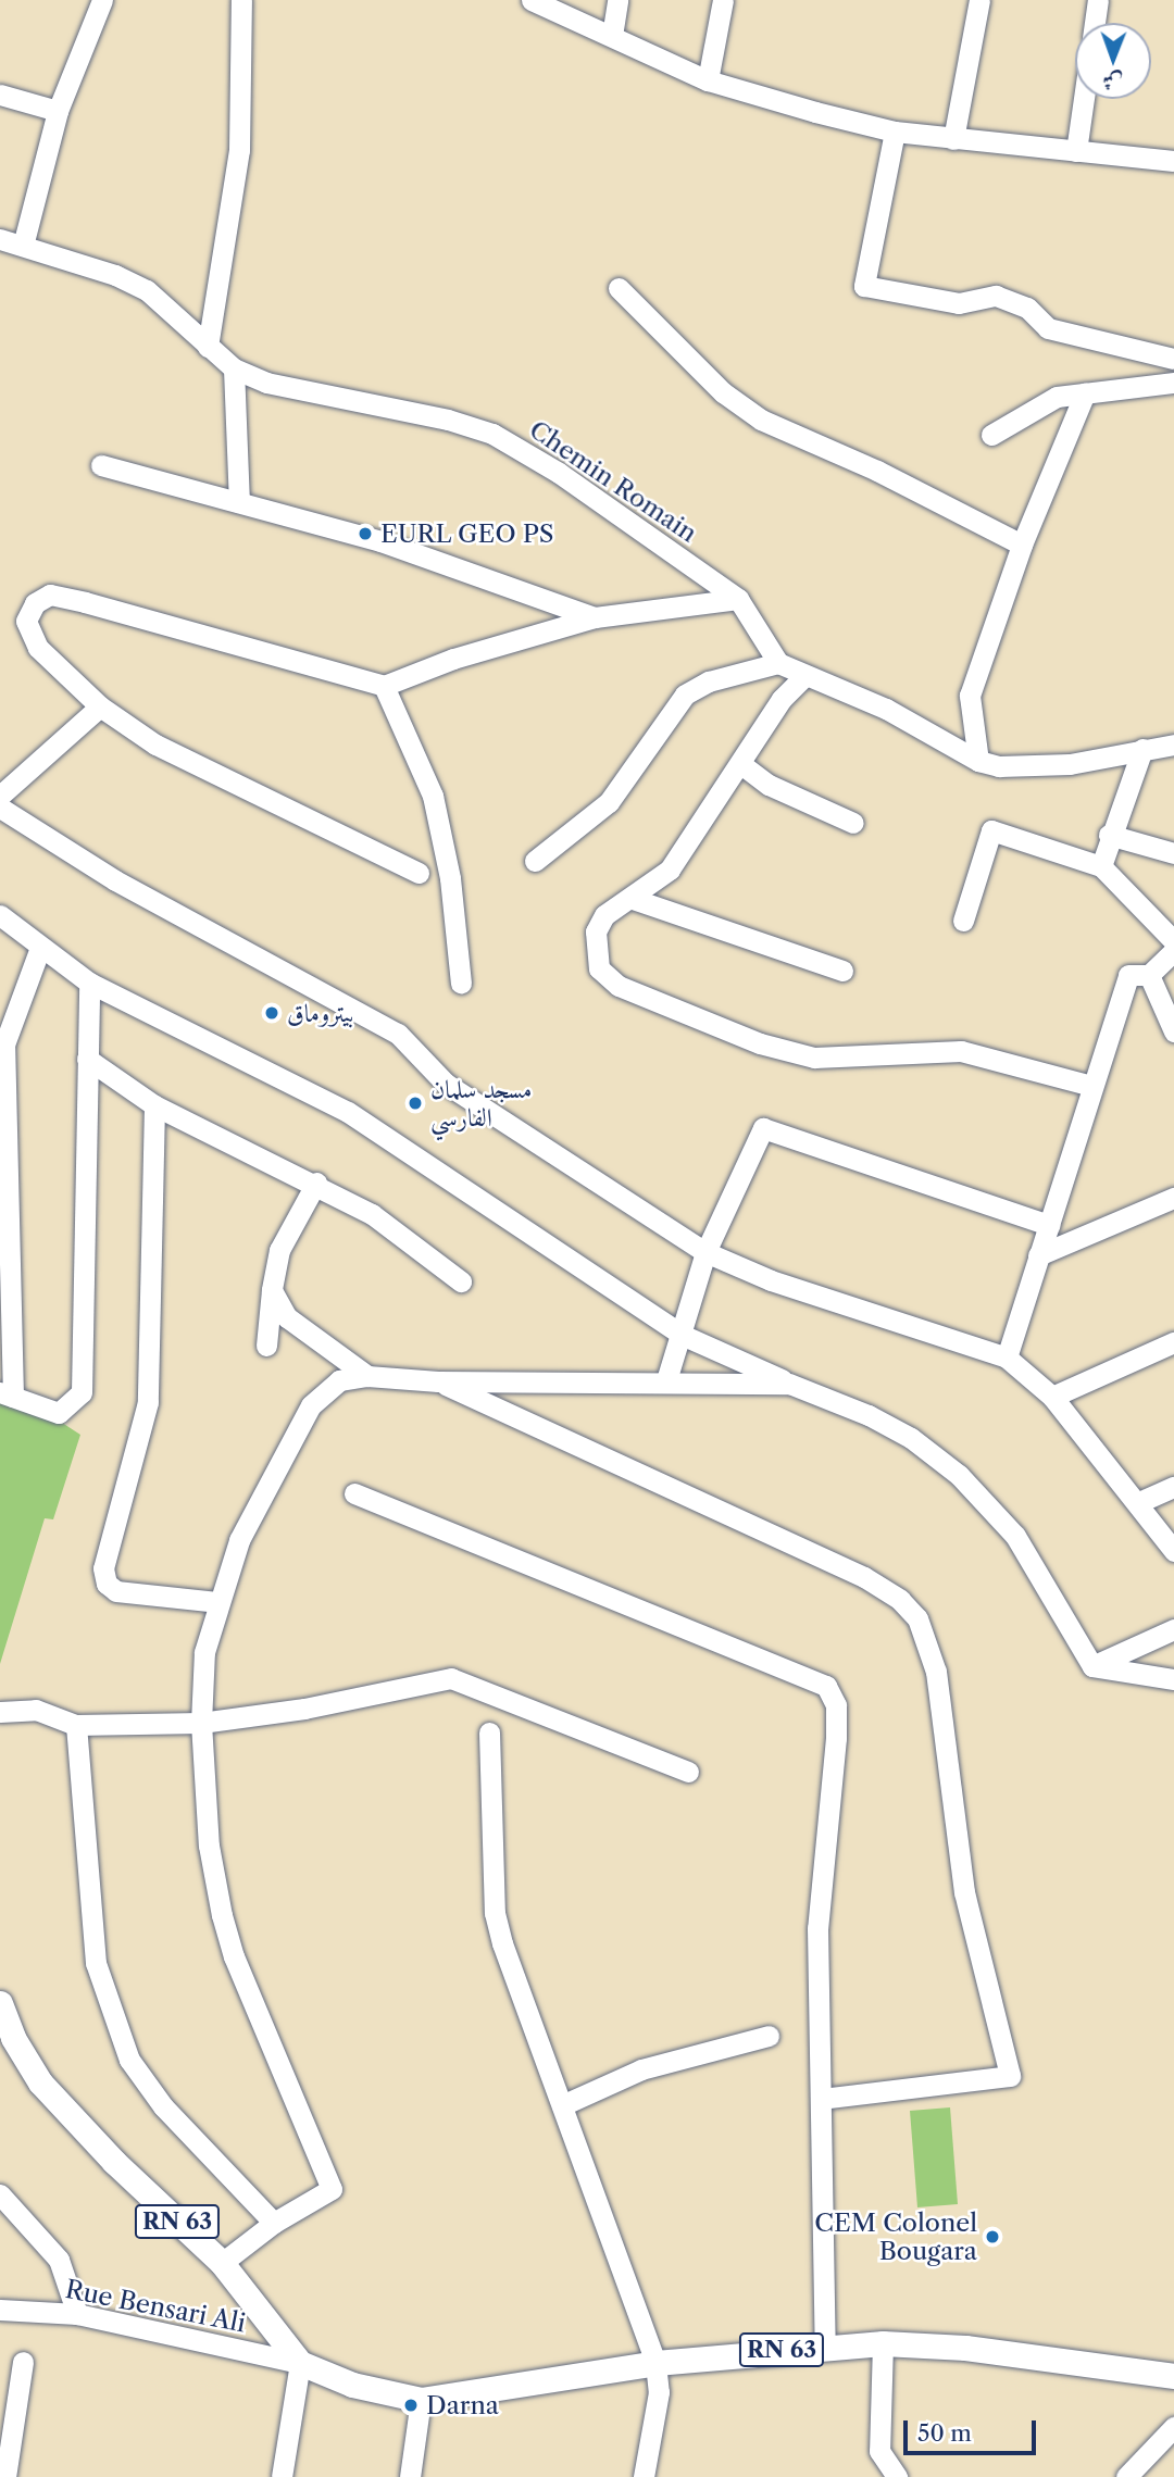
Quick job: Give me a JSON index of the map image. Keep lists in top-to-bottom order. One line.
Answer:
{"streets":{"main road":["RN 63"],"street":["Chemin Romain","Rue Bensari Ali"]},"crossings":[["RN 63","Rue Bensari Ali"]],"places":["EURL GEO PS","بيتروماق","مسجد سلمان الفارسي","CEM Colonel Bougara","Darna"],"scale_bar":"50 m","north":"bottom"}
